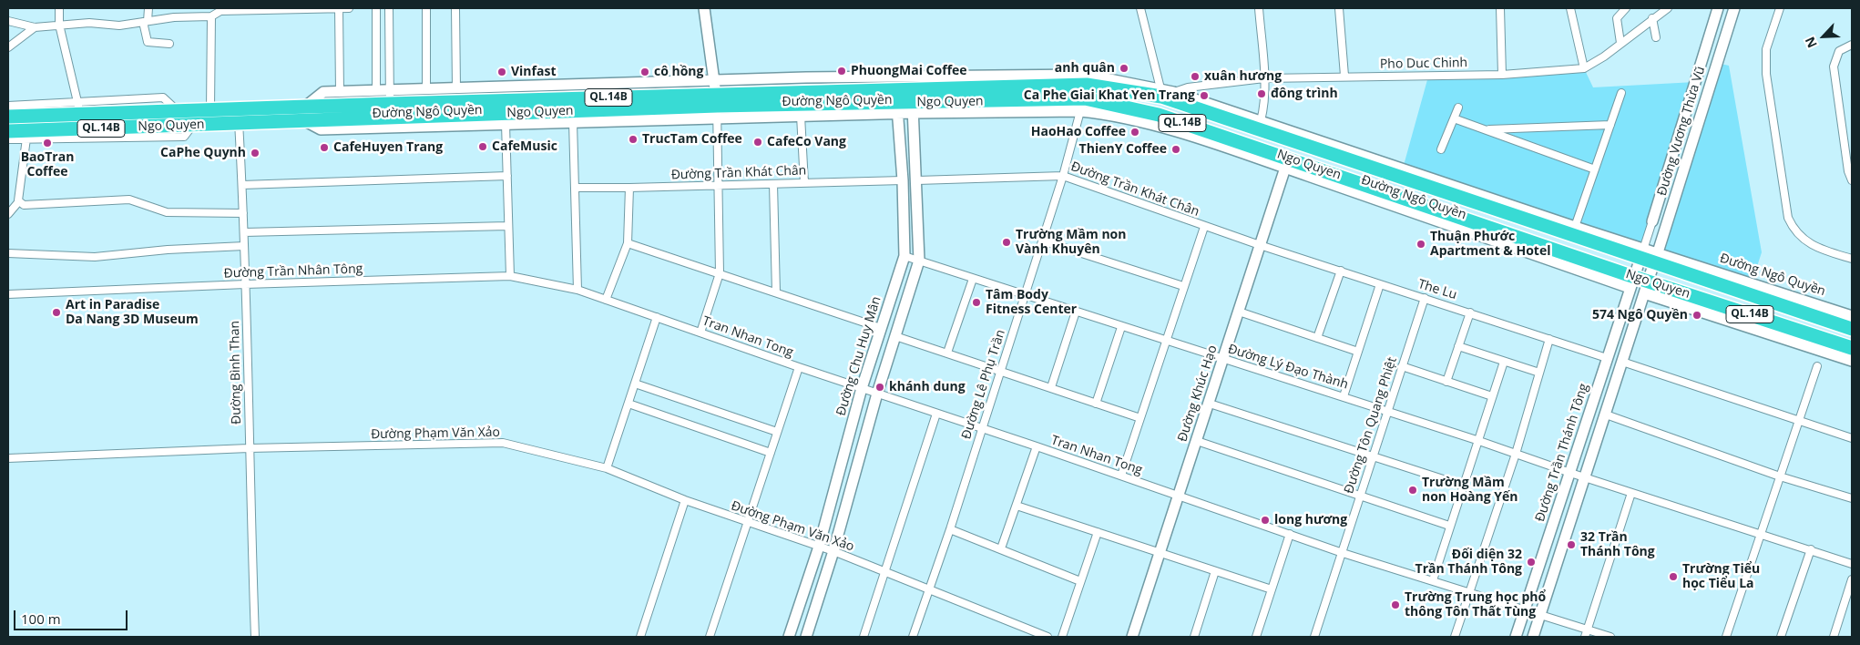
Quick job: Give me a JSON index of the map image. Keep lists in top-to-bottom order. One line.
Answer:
{"streets":{"highway":["QL.14B","Ngo Quyen"],"street":["Pho Duc Chinh","Đường Ngô Quyền","Đường Vương Thừa Vũ","Đường Trần Khát Chân","Đường Trần Nhân Tông","The Lu","Tran Nhan Tong","Đường Chu Huy Mân","Đường Lý Đạo Thành","Đường Bình Than","Đường Lê Phụ Trần","Đường Khúc Hạo","Đường Tôn Quang Phiệt","Đường Phạm Văn Xảo","Đường Trần Thánh Tông"]},"crossings":[["Pho Duc Chinh","Đường Ngô Quyền"],["Pho Duc Chinh","Ngo Quyen"],["Đường Ngô Quyền","Ngo Quyen"],["Đường Ngô Quyền","Đường Vương Thừa Vũ"],["Đường Ngô Quyền","Đường Chu Huy Mân"],["Đường Ngô Quyền","Đường Trần Thánh Tông"],["Ngo Quyen","Đường Vương Thừa Vũ"],["Ngo Quyen","Đường Chu Huy Mân"],["Ngo Quyen","Đường Bình Than"],["Ngo Quyen","Đường Khúc Hạo"],["Ngo Quyen","Đường Trần Thánh Tông"],["Đường Vương Thừa Vũ","Đường Trần Thánh Tông"],["Đường Trần Khát Chân","The Lu"],["Đường Trần Khát Chân","Đường Chu Huy Mân"],["Đường Trần Khát Chân","Đường Lê Phụ Trần"],["Đường Trần Khát Chân","Đường Khúc Hạo"],["Đường Trần Nhân Tông","Tran Nhan Tong"],["Đường Trần Nhân Tông","Đường Bình Than"],["The Lu","Đường Khúc Hạo"],["The Lu","Đường Tôn Quang Phiệt"],["The Lu","Đường Trần Thánh Tông"],["Tran Nhan Tong","Đường Chu Huy Mân"],["Tran Nhan Tong","Đường Lê Phụ Trần"],["Tran Nhan Tong","Đường Khúc Hạo"],["Tran Nhan Tong","Đường Tôn Quang Phiệt"],["Tran Nhan Tong","Đường Trần Thánh Tông"],["Đường Chu Huy Mân","Đường Lý Đạo Thành"],["Đường Chu Huy Mân","Đường Phạm Văn Xảo"],["Đường Lý Đạo Thành","Đường Lê Phụ Trần"],["Đường Lý Đạo Thành","Đường Khúc Hạo"],["Đường Lý Đạo Thành","Đường Tôn Quang Phiệt"],["Đường Lý Đạo Thành","Đường Trần Thánh Tông"],["Đường Bình Than","Đường Phạm Văn Xảo"],["Đường Lê Phụ Trần","Đường Phạm Văn Xảo"]],"places":["anh quân","PhuongMai Coffee","Vinfast","cô hồng","xuân hương","đông trình","Ca Phe Giai Khat Yen Trang","HaoHao Coffee","TrucTam Coffee","CafeCo Vang","BaoTran Coffee","CafeMusic","CafeHuyen Trang","ThienY Coffee","CaPhe Quynh","Trường Mầm non Vành Khuyên","Thuận Phước Apartment & Hotel","Tâm Body Fitness Center","Art in Paradise Da Nang 3D Museum","574 Ngô Quyền","khánh dung","Trường Mầm non Hoàng Yến","long hương","32 Trần Thánh Tông","Đối diện 32 Trần Thánh Tông","Trường Tiểu học Tiểu La","Trường Trung học phổ thông Tôn Thất Tùng"],"scale_bar":"100 m","north":"bottom left"}
